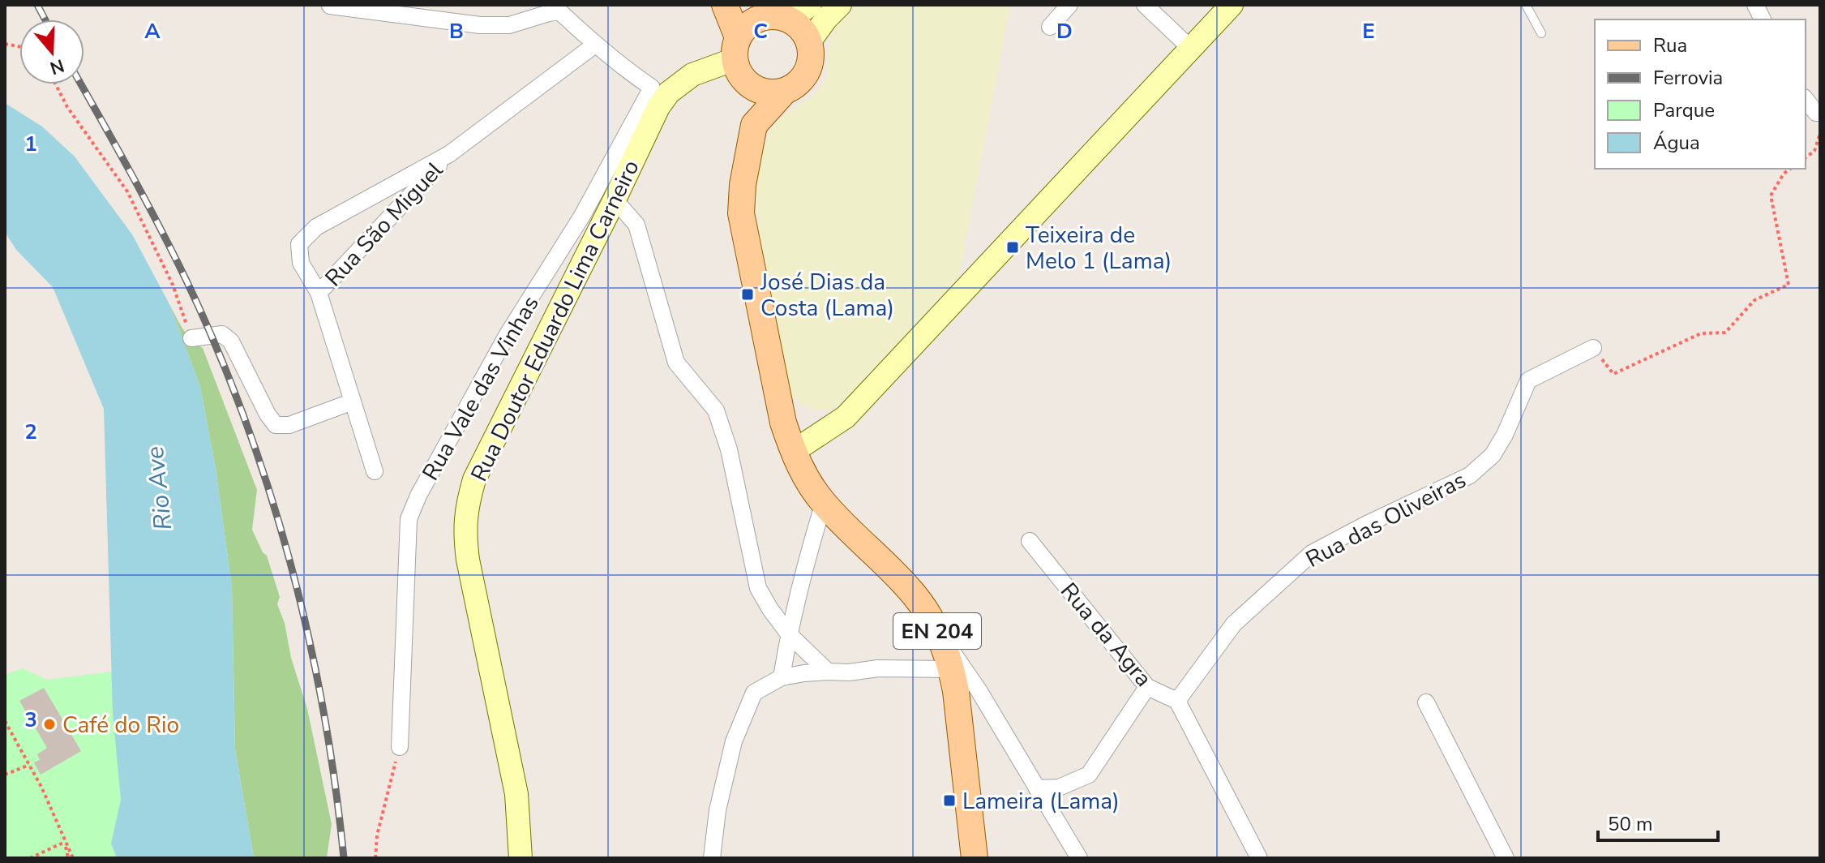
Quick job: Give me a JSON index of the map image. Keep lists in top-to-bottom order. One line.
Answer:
{"streets":{"main road":["EN 204"],"street":["Rua São Miguel","Rua Doutor Eduardo Lima Carneiro","Rua Vale das Vinhas","Rua das Oliveiras","Rua da Agra"]},"crossings":[["Rua São Miguel","Rua Vale das Vinhas"],["Rua Doutor Eduardo Lima Carneiro","EN 204"],["Rua das Oliveiras","Rua da Agra"]],"water":["Rio Ave"],"places":{"transit":["Teixeira de Melo 1 (Lama)","José Dias da Costa (Lama)","Lameira (Lama)"],"other":["Café do Rio"]},"legend":["Rua","Ferrovia","Parque","Água"],"scale_bar":"50 m","north":"bottom","grid":{"columns":["A","B","C","D","E"],"rows":["1","2","3"]}}
